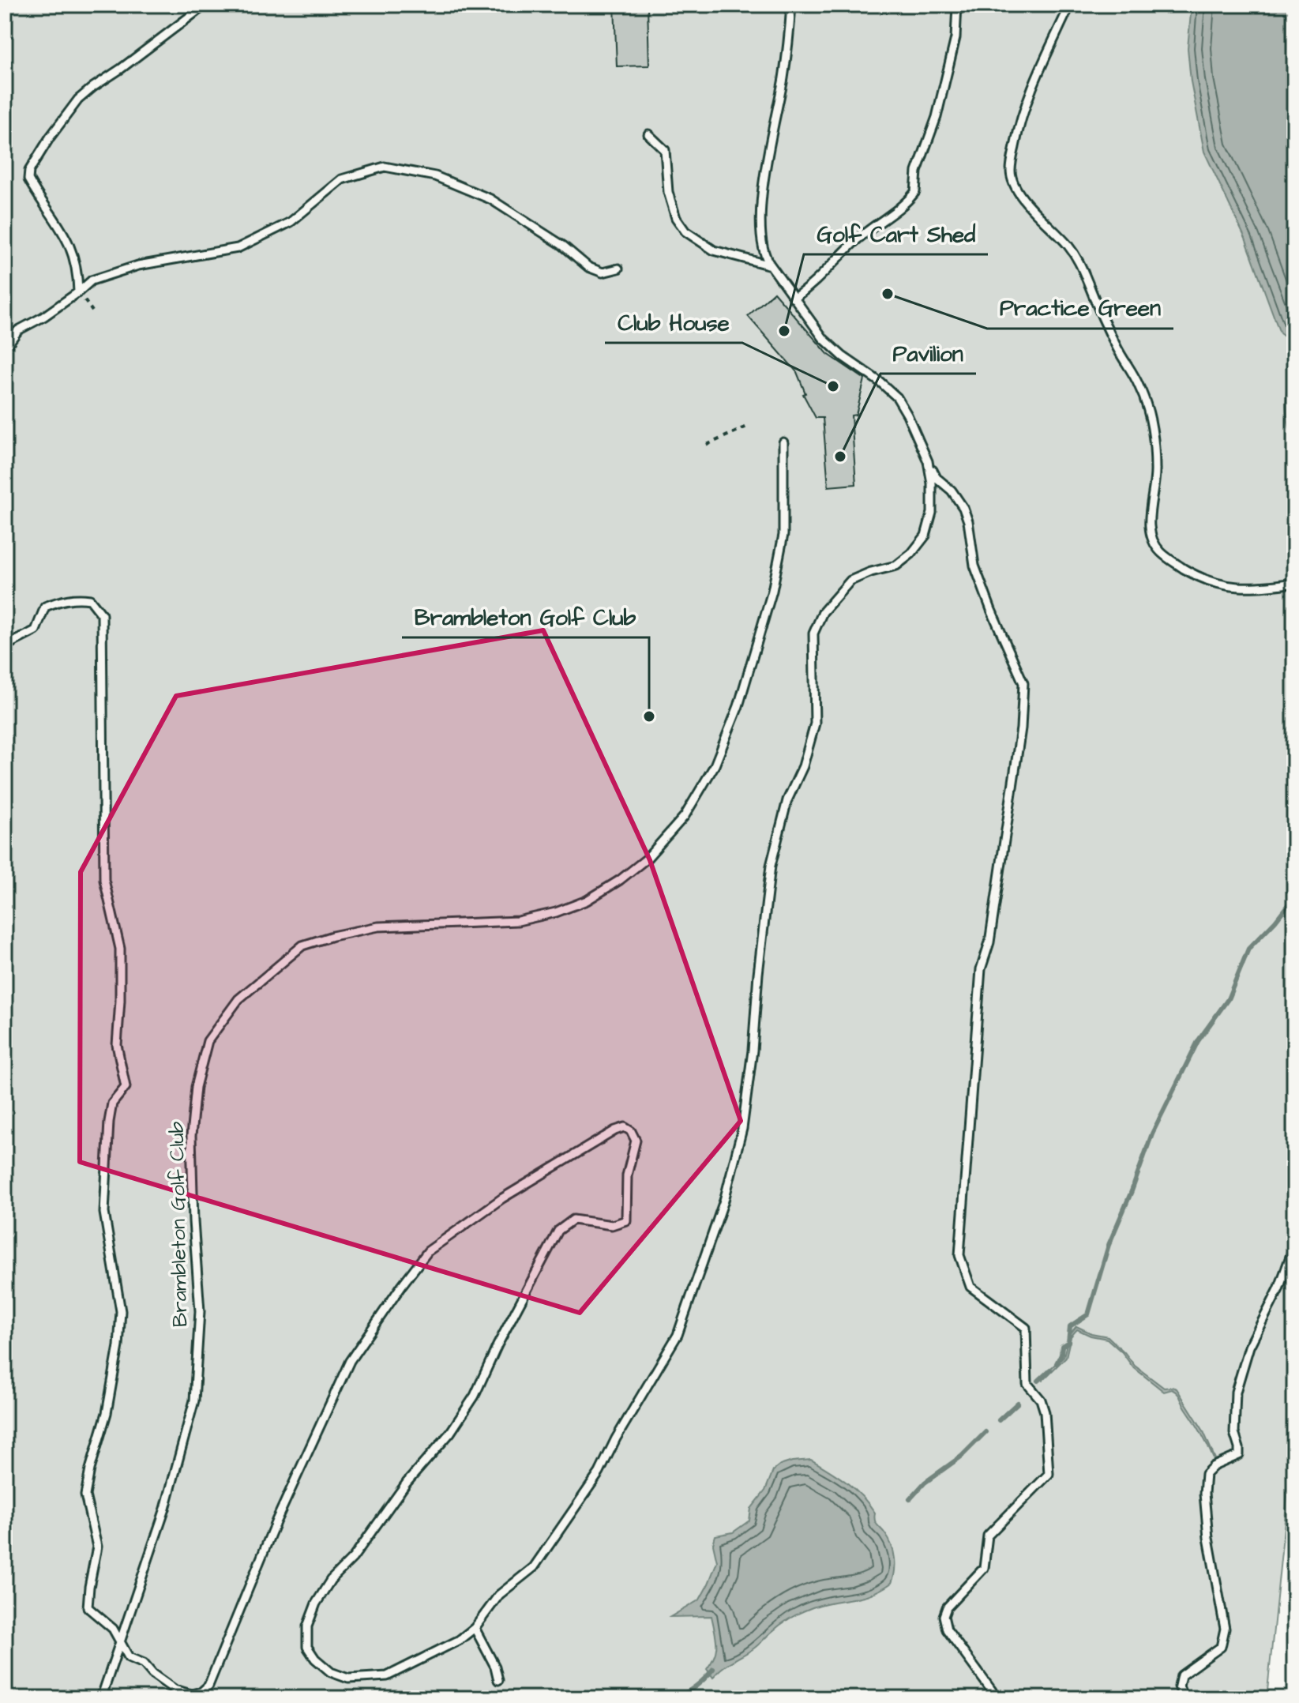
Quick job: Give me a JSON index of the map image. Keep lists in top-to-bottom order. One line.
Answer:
{"streets":{"lane":["Brambleton Golf Club"]},"places":["Practice Green","Golf Cart Shed","Club House","Pavilion","Brambleton Golf Club"]}
